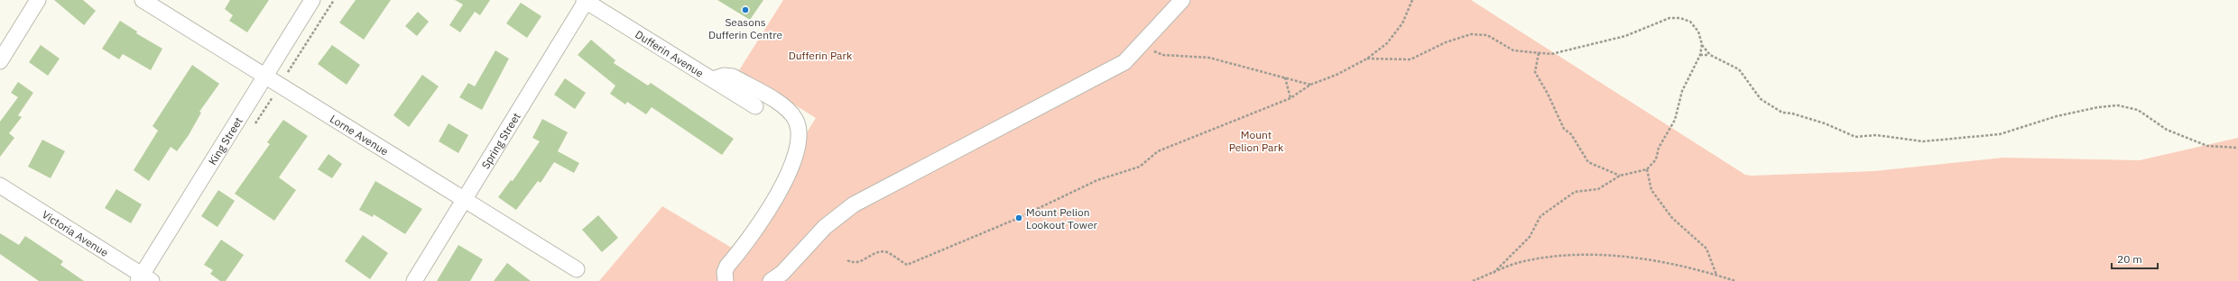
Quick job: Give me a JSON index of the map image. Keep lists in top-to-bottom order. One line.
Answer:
{"streets":{"street":["Dufferin Avenue","Lorne Avenue","King Street","Spring Street","Victoria Avenue"]},"crossings":[["Dufferin Avenue","Spring Street"],["Lorne Avenue","King Street"],["Lorne Avenue","Spring Street"],["King Street","Victoria Avenue"]],"parks":["Dufferin Park","Mount Pelion Park"],"places":["Seasons Dufferin Centre","Mount Pelion Lookout Tower"],"scale_bar":"20 m"}
